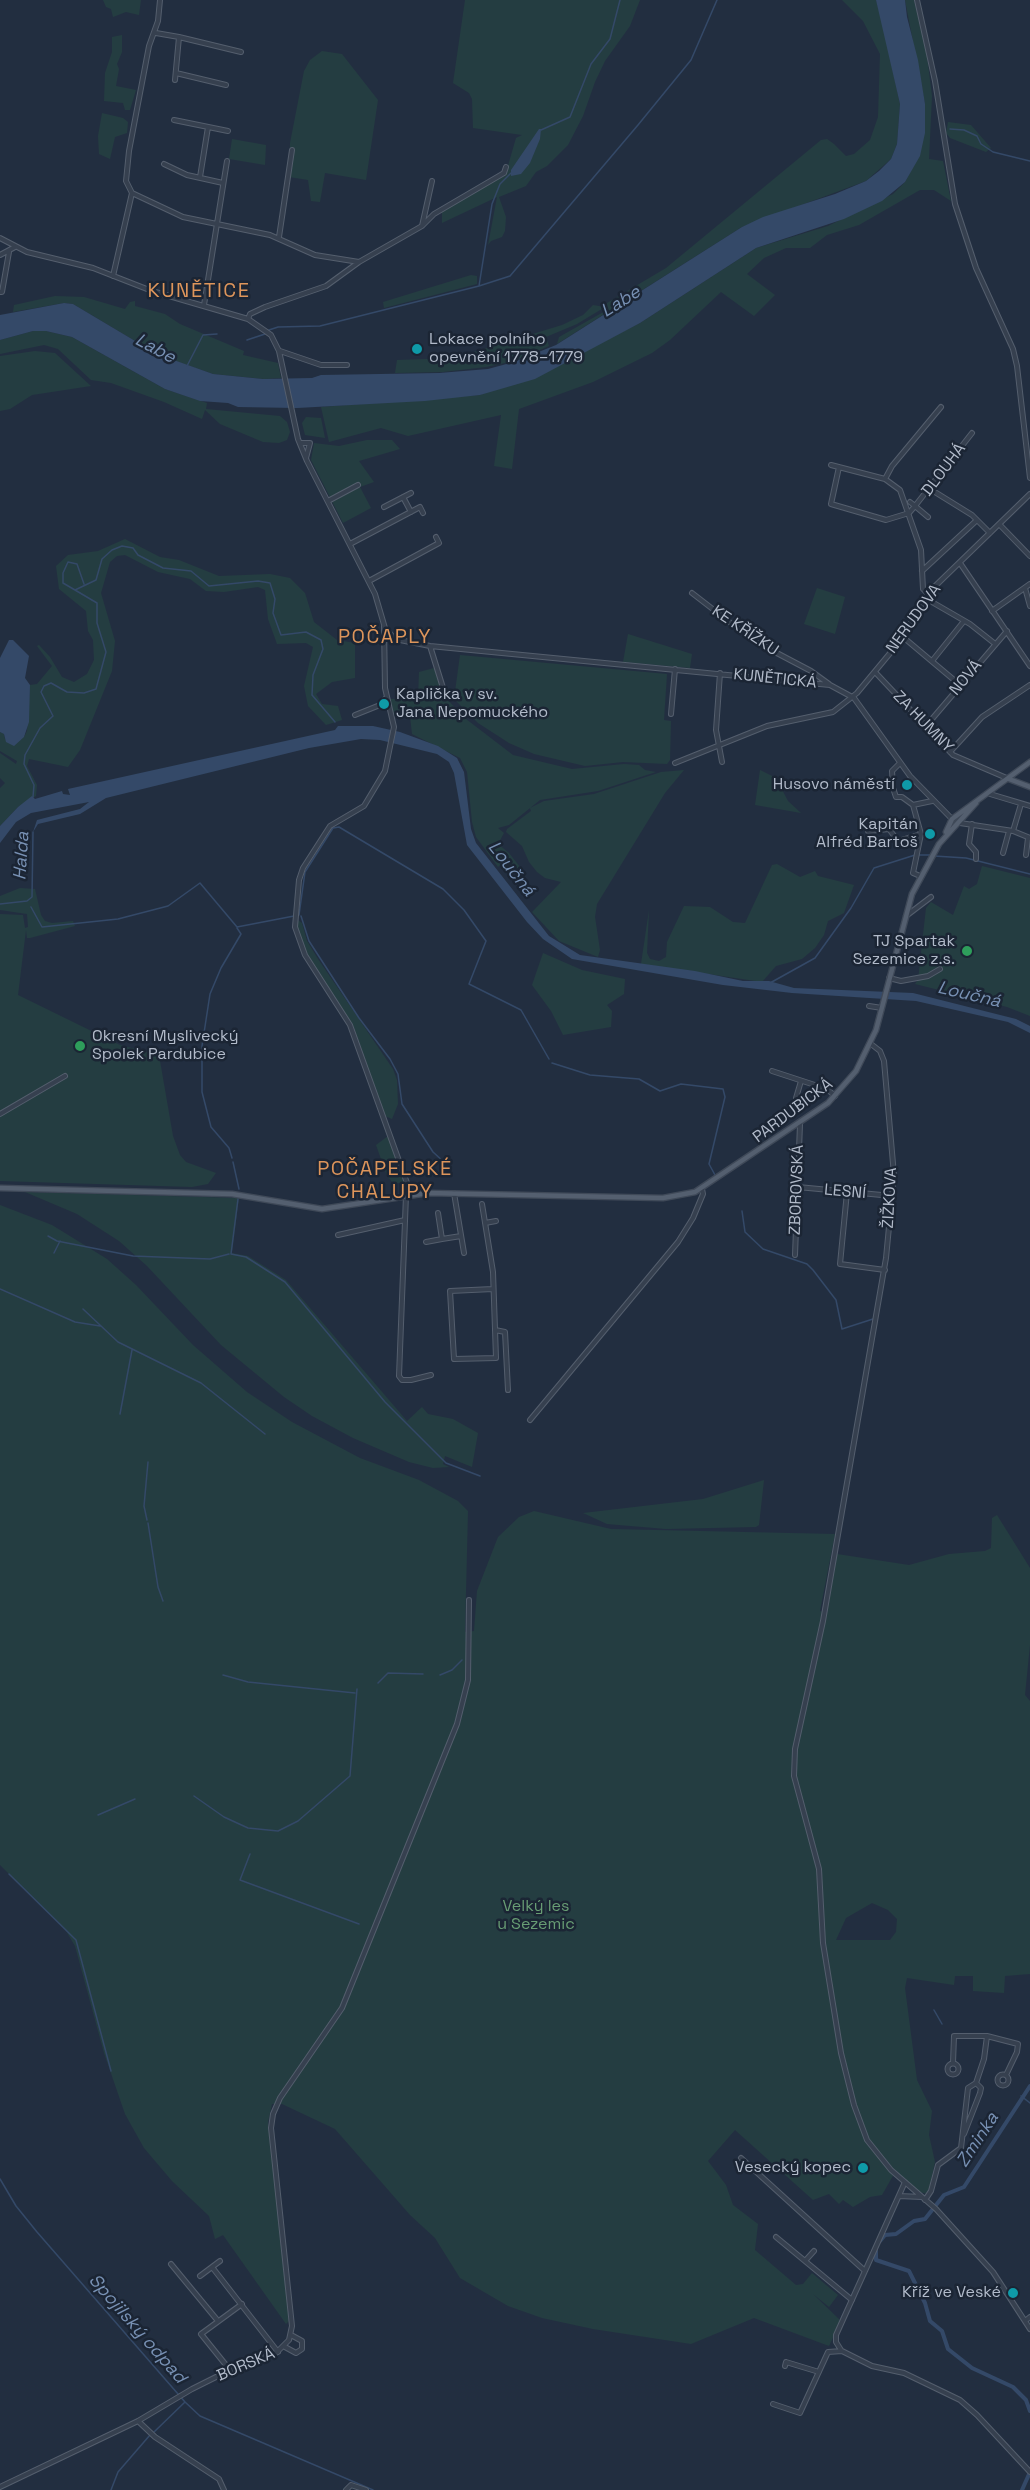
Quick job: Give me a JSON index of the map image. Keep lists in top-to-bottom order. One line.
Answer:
{"streets":{"main road":["PARDUBICKÁ"],"street":["DLOUHÁ","NERUDOVA","KE KŘÍŽKU","NOVÁ","KUNĚTICKÁ","ZA HUMNY","ZBOROVSKÁ","LESNÍ","ŽIŽKOVA","BORSKÁ"]},"crossings":[["NERUDOVA","KUNĚTICKÁ"],["NERUDOVA","ZA HUMNY"],["KE KŘÍŽKU","KUNĚTICKÁ"],["NOVÁ","ZA HUMNY"],["PARDUBICKÁ","ZBOROVSKÁ"],["PARDUBICKÁ","ŽIŽKOVA"],["ZBOROVSKÁ","LESNÍ"],["LESNÍ","ŽIŽKOVA"]],"districts":["KUNĚTICE","POČAPLY","POČAPELSKÉ CHALUPY"],"water":["Labe","Halda","Loučná","Zminka","Spojilský odpad"],"parks":["Velký les u Sezemic"],"places":["Lokace polního opevnění 1778–1779","Kaplička v sv. Jana Nepomuckého","Husovo náměstí","Kapitán Alfréd Bartoš","TJ Spartak Sezemice z.s.","Okresní Myslivecký Spolek Pardubice","Vesecký kopec","Kříž ve Veské"]}
